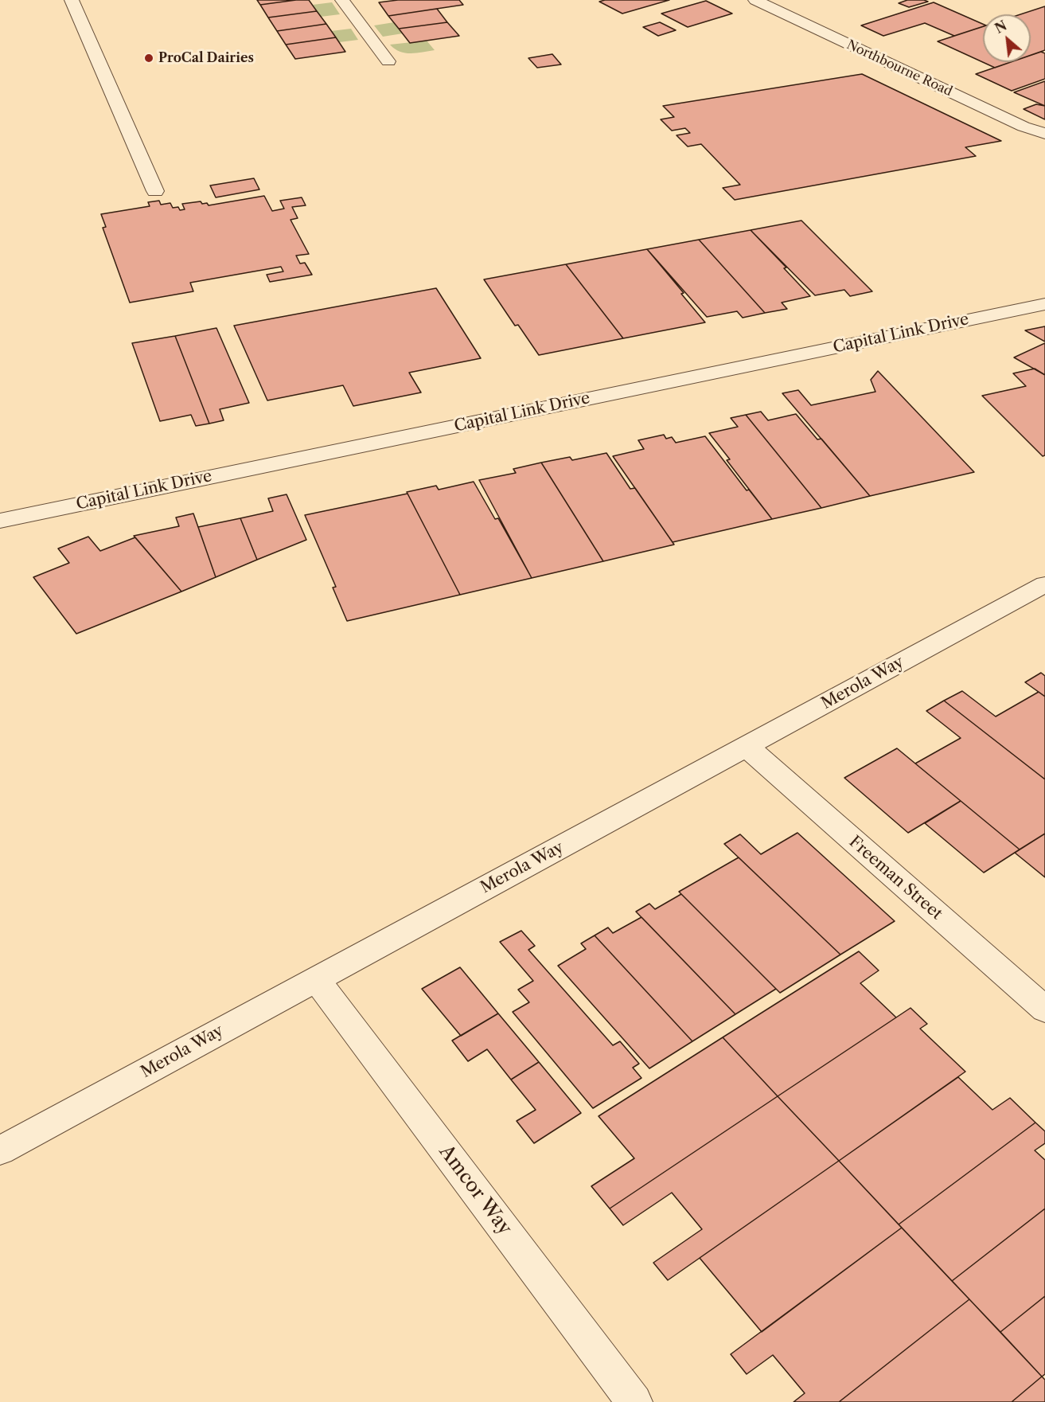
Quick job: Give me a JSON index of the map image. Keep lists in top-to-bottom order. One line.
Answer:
{"streets":{"street":["Northbourne Road","Capital Link Drive","Merola Way","Freeman Street","Amcor Way"]},"crossings":[["Merola Way","Freeman Street"],["Merola Way","Amcor Way"]],"places":["ProCal Dairies"],"north":"top left"}
